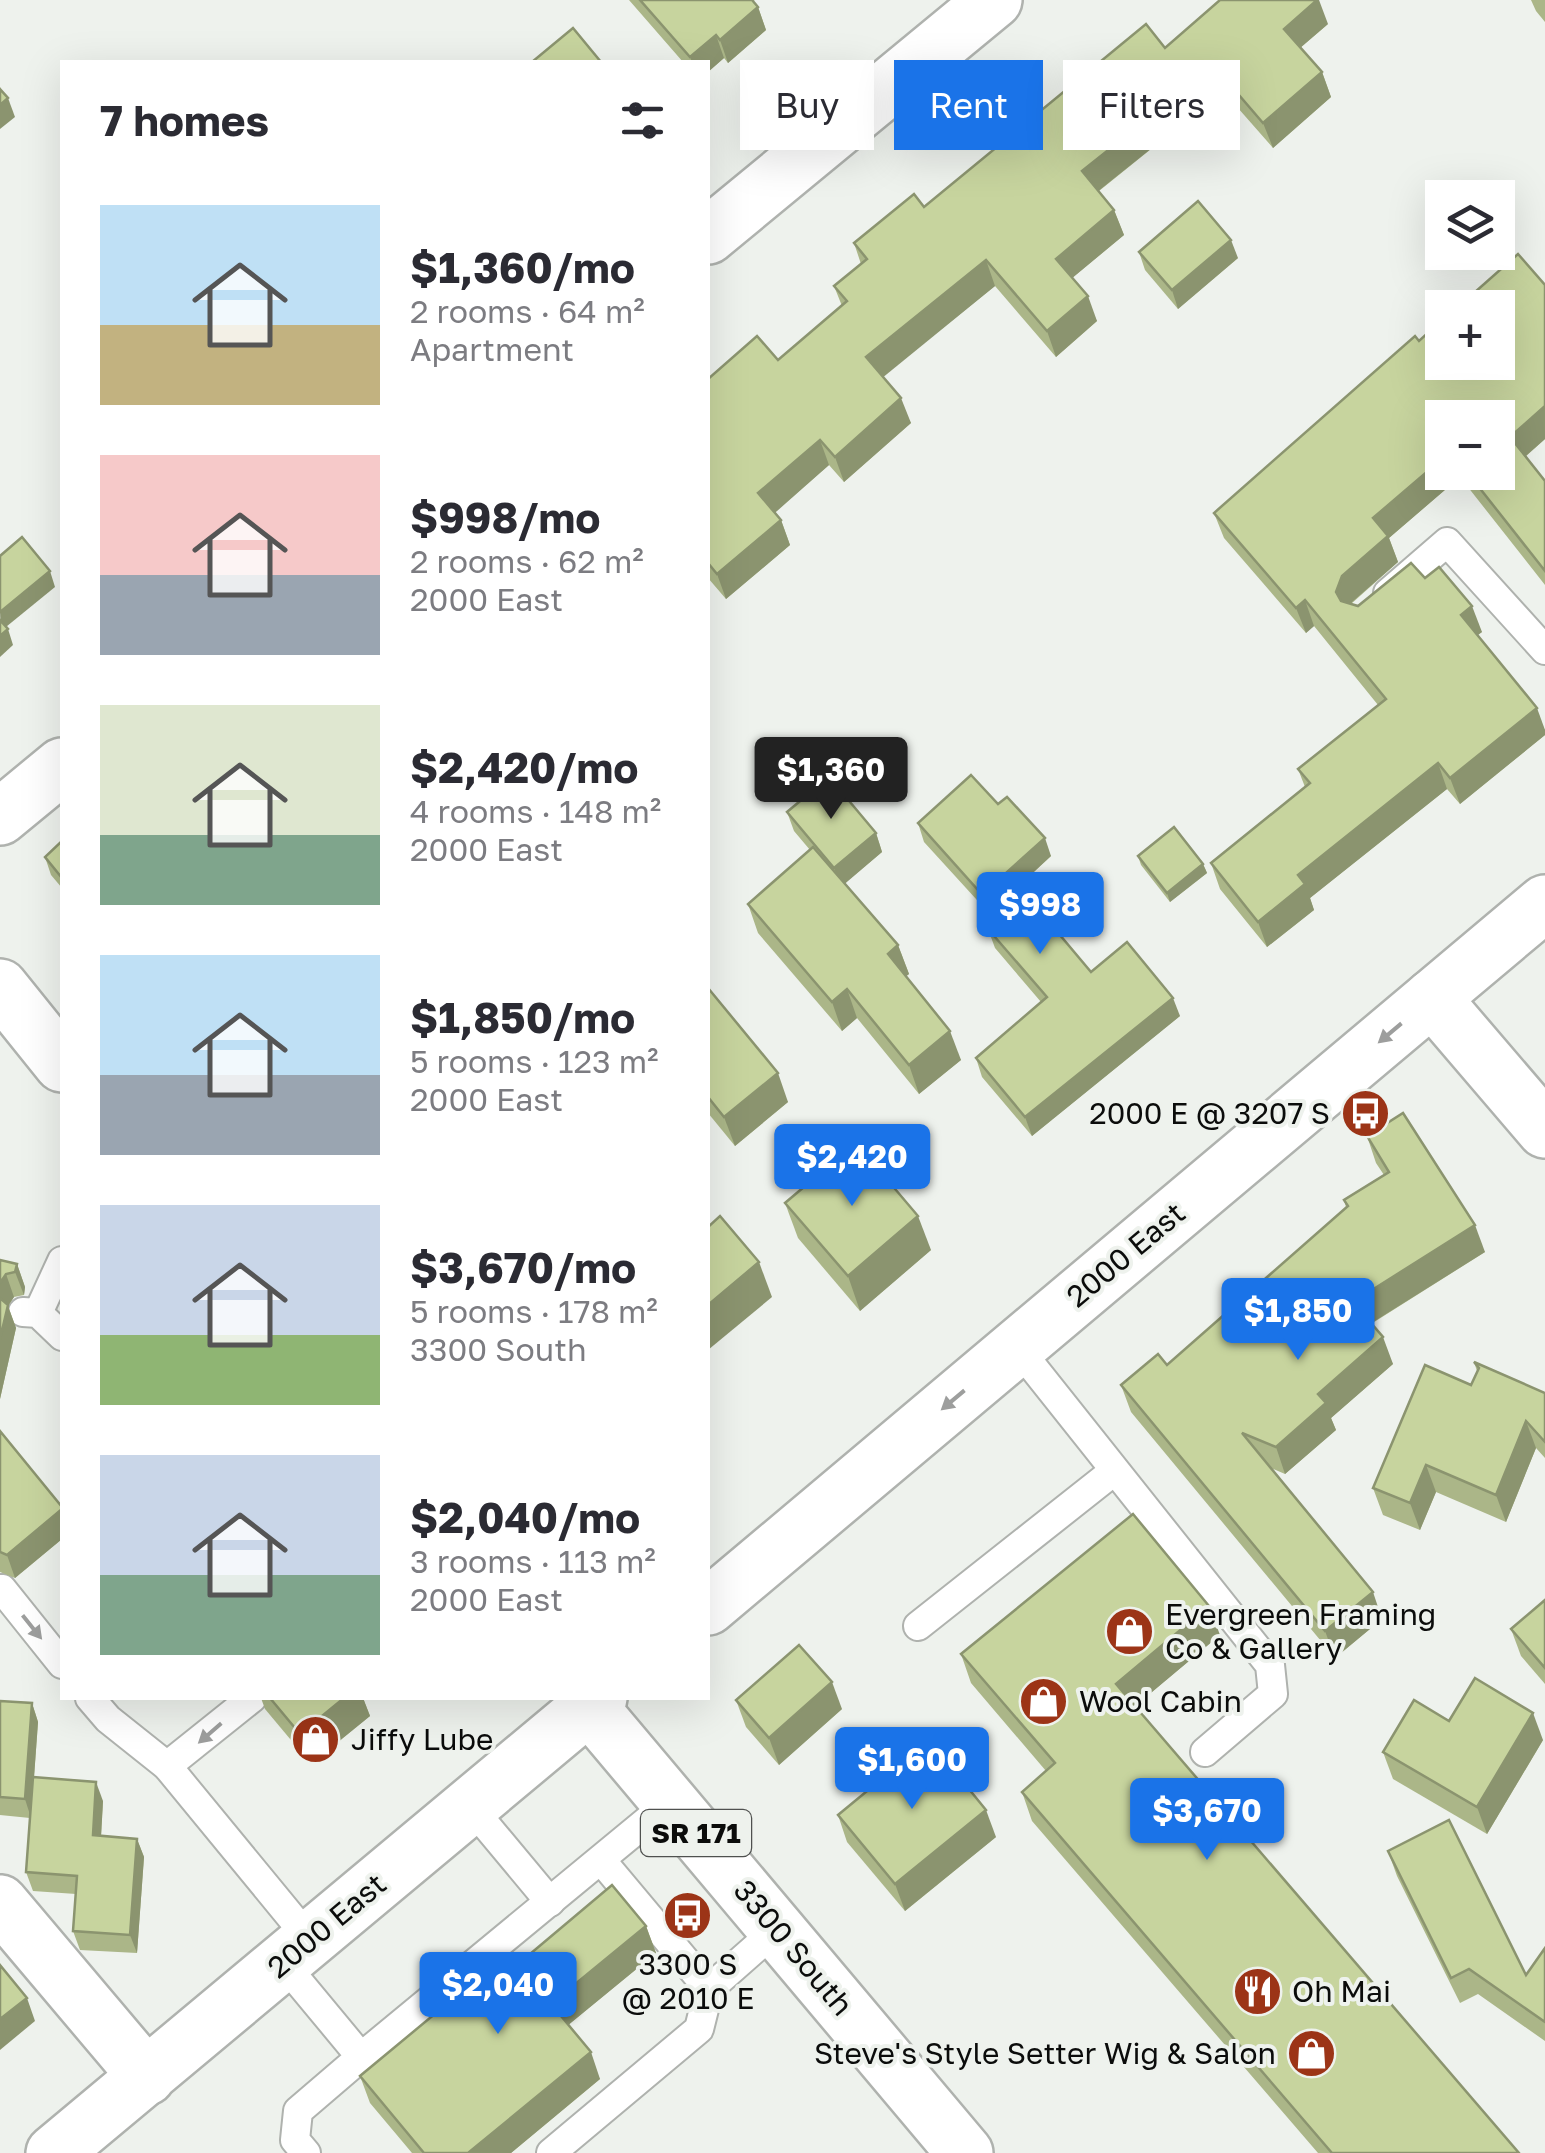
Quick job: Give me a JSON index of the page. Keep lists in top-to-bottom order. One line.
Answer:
{"streets":{"street":["2000 East","SR 171","3300 South"]},"crossings":[["2000 East","3300 South"]],"one_way":["2000 East"],"places":{"bus stop":["2000 E @ 3207 S","3300 S @ 2010 E"],"shop":["Evergreen Framing Co & Gallery","Wool Cabin","Jiffy Lube","Steve's Style Setter Wig & Salon"],"restaurant":["Oh Mai"]},"page":{"chip":["Buy","Rent","Filters"],"heading":"7 homes","map_buttons":["+","−"],"list":[{"name":"$1,360/mo","note":"2 rooms · 64 m² · Apartment"},{"name":"$998/mo","note":"2 rooms · 62 m² · 2000 East"},{"name":"$2,420/mo","note":"4 rooms · 148 m² · 2000 East"},{"name":"$1,850/mo","note":"5 rooms · 123 m² · 2000 East"},{"name":"$3,670/mo","note":"5 rooms · 178 m² · 3300 South"},{"name":"$2,040/mo","note":"3 rooms · 113 m² · 2000 East"}],"price":["$1,360","$998","$2,420","$1,850","$1,600","$3,670","$2,040"]}}
